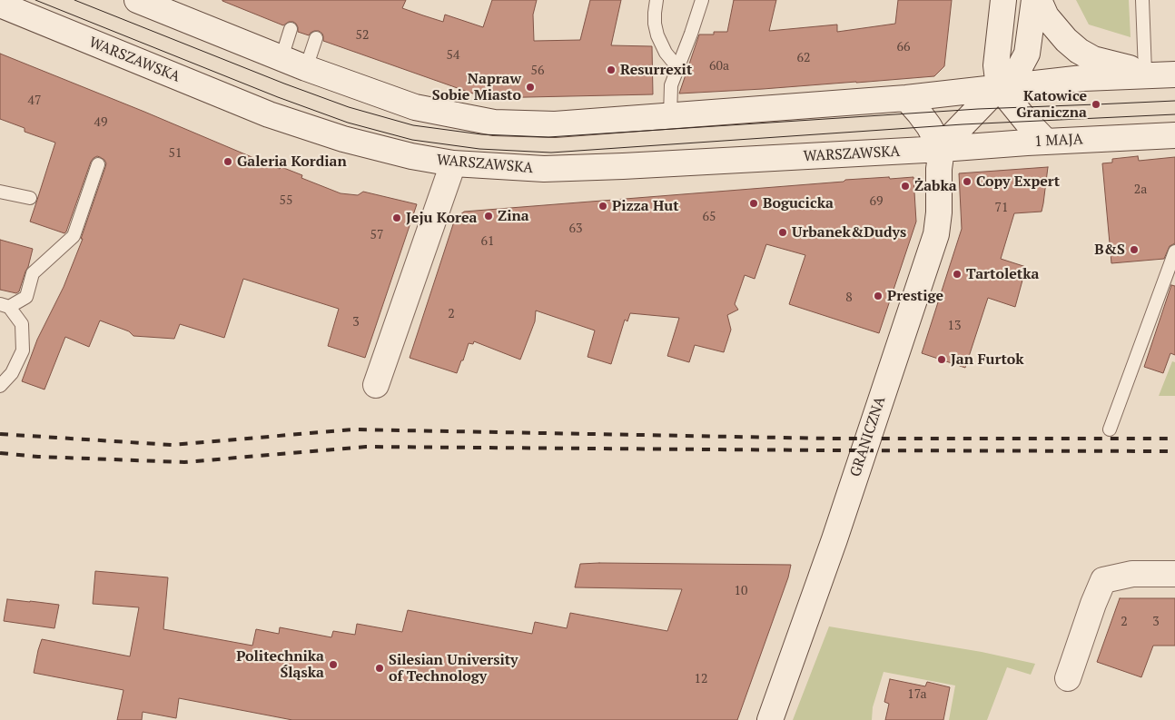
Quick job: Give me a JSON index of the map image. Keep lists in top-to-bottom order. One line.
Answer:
{"streets":{"street":["WARSZAWSKA","1 MAJA","GRANICZNA"]},"crossings":[["WARSZAWSKA","1 MAJA"],["WARSZAWSKA","GRANICZNA"],["1 MAJA","GRANICZNA"]],"places":["Resurrexit","Napraw Sobie Miasto","Katowice Graniczna","Galeria Kordian","Copy Expert","Żabka","Bogucicka","Pizza Hut","Zina","Jeju Korea","Urbanek&Dudys","B&S","Tartoletka","Prestige","Jan Furtok","Politechnika Śląska","Silesian University of Technology"],"house_numbers":["52","66","54","62","60a","56","47","49","51","2a","55","69","71","65","63","57","61","8","2","3","13","10","2","3","12","17a"]}
